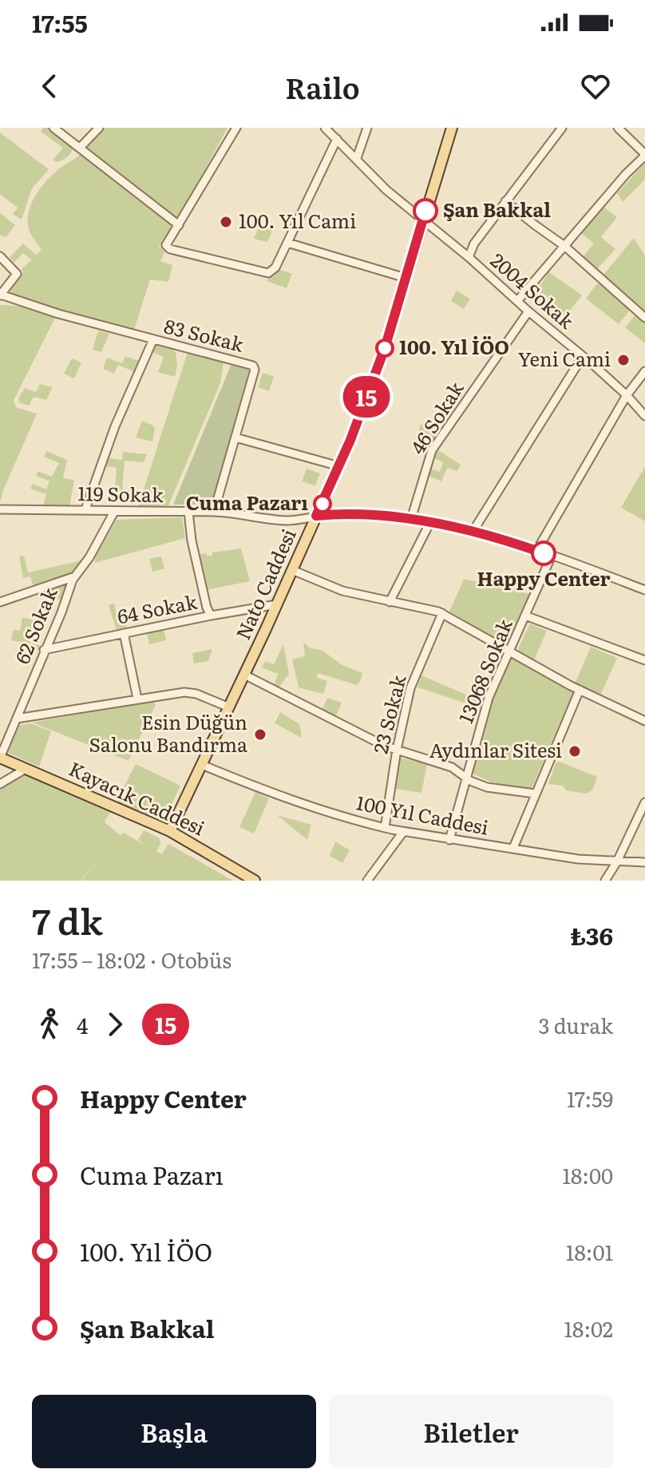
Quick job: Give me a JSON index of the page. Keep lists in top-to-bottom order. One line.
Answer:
{"streets":{"main road":["Nato Caddesi","Kayacık Caddesi"],"street":["2004 Sokak","83 Sokak","46 Sokak","119 Sokak","64 Sokak","62 Sokak","13068 Sokak","23 Sokak","100 Yıl Caddesi"]},"crossings":[["2004 Sokak","46 Sokak"],["2004 Sokak","Nato Caddesi"],["83 Sokak","119 Sokak"],["46 Sokak","119 Sokak"],["119 Sokak","Nato Caddesi"],["119 Sokak","62 Sokak"],["119 Sokak","13068 Sokak"],["Nato Caddesi","64 Sokak"],["Nato Caddesi","Kayacık Caddesi"],["Nato Caddesi","100 Yıl Caddesi"],["64 Sokak","62 Sokak"],["62 Sokak","Kayacık Caddesi"],["13068 Sokak","100 Yıl Caddesi"],["23 Sokak","100 Yıl Caddesi"]],"places":["Şan Bakkal","100. Yıl Cami","100. Yıl İÖO","Yeni Cami","Cuma Pazarı","Happy Center","Esin Düğün Salonu Bandırma","Aydınlar Sitesi"],"lines":["bus line 15"],"page":{"status":"17:55","header":"Railo","on_map":"15","heading":["7 dk","17:55 – 18:02 · Otobüs","₺36"],"legs":["4","15","3 durak"],"list":[{"name":"Happy Center","value":"17:59"},{"name":"Cuma Pazarı","value":"18:00"},{"name":"100. Yıl İÖO","value":"18:01"},{"name":"Şan Bakkal","value":"18:02"}],"buttons":["Başla","Biletler"]}}
